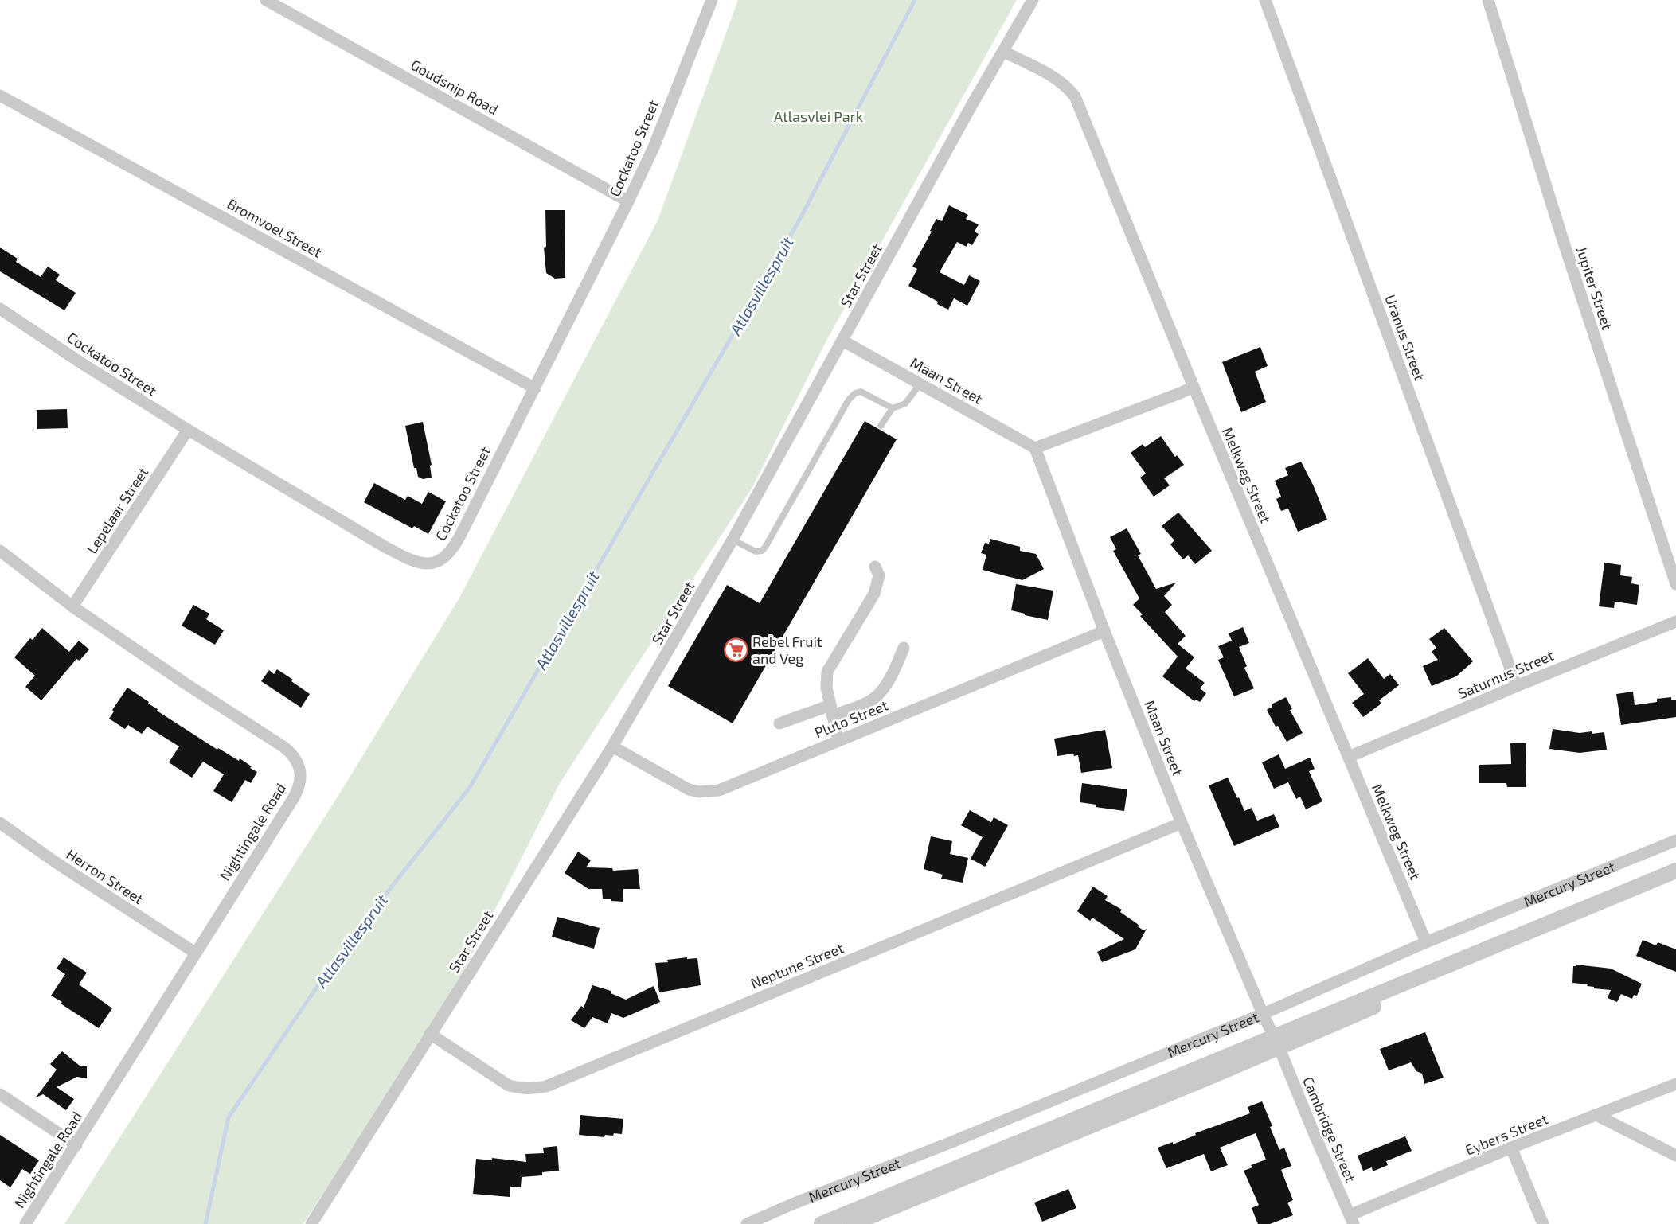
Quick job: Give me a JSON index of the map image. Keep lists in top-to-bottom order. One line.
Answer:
{"streets":{"street":["Goudsnip Road","Cockatoo Street","Bromvoel Street","Star Street","Jupiter Street","Uranus Street","Maan Street","Melkweg Street","Lepelaar Street","Saturnus Street","Pluto Street","Nightingale Road","Herron Street","Mercury Street","Neptune Street","Cambridge Street","Eybers Street"]},"crossings":[["Goudsnip Road","Cockatoo Street"],["Cockatoo Street","Bromvoel Street"],["Cockatoo Street","Lepelaar Street"],["Star Street","Maan Street"],["Star Street","Melkweg Street"],["Star Street","Pluto Street"],["Star Street","Neptune Street"],["Uranus Street","Saturnus Street"],["Maan Street","Pluto Street"],["Maan Street","Mercury Street"],["Maan Street","Neptune Street"],["Maan Street","Cambridge Street"],["Melkweg Street","Saturnus Street"],["Melkweg Street","Mercury Street"],["Lepelaar Street","Nightingale Road"],["Nightingale Road","Herron Street"],["Mercury Street","Cambridge Street"],["Cambridge Street","Eybers Street"]],"water":["Atlasvillespruit"],"parks":["Atlasvlei Park"],"places":{"supermarket":["Rebel Fruit and Veg"]}}
